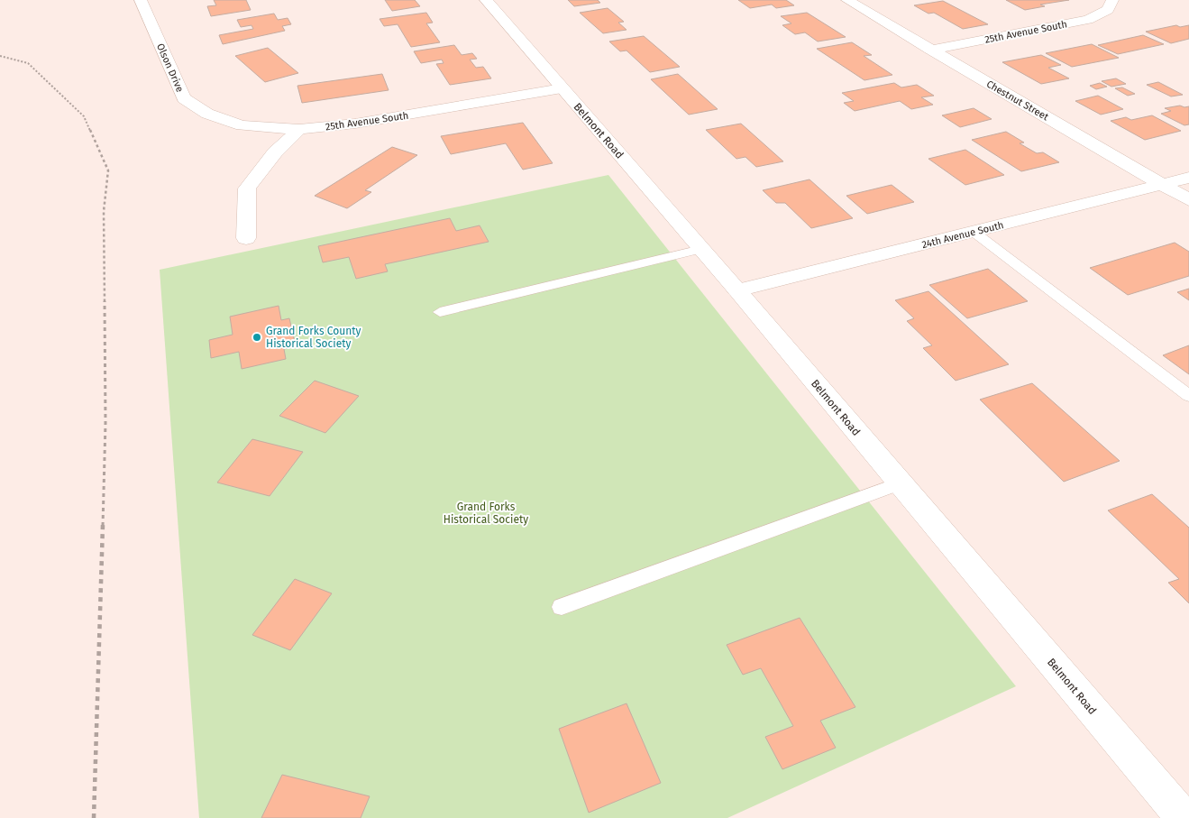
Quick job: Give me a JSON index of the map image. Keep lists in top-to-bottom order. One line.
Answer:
{"streets":{"street":["25th Avenue South","Olson Drive","Chestnut Street","Belmont Road","24th Avenue South"]},"crossings":[["25th Avenue South","Olson Drive"],["25th Avenue South","Chestnut Street"],["25th Avenue South","Belmont Road"],["Chestnut Street","24th Avenue South"],["Belmont Road","24th Avenue South"]],"parks":["Grand Forks Historical Society"],"places":["Grand Forks County Historical Society"]}
